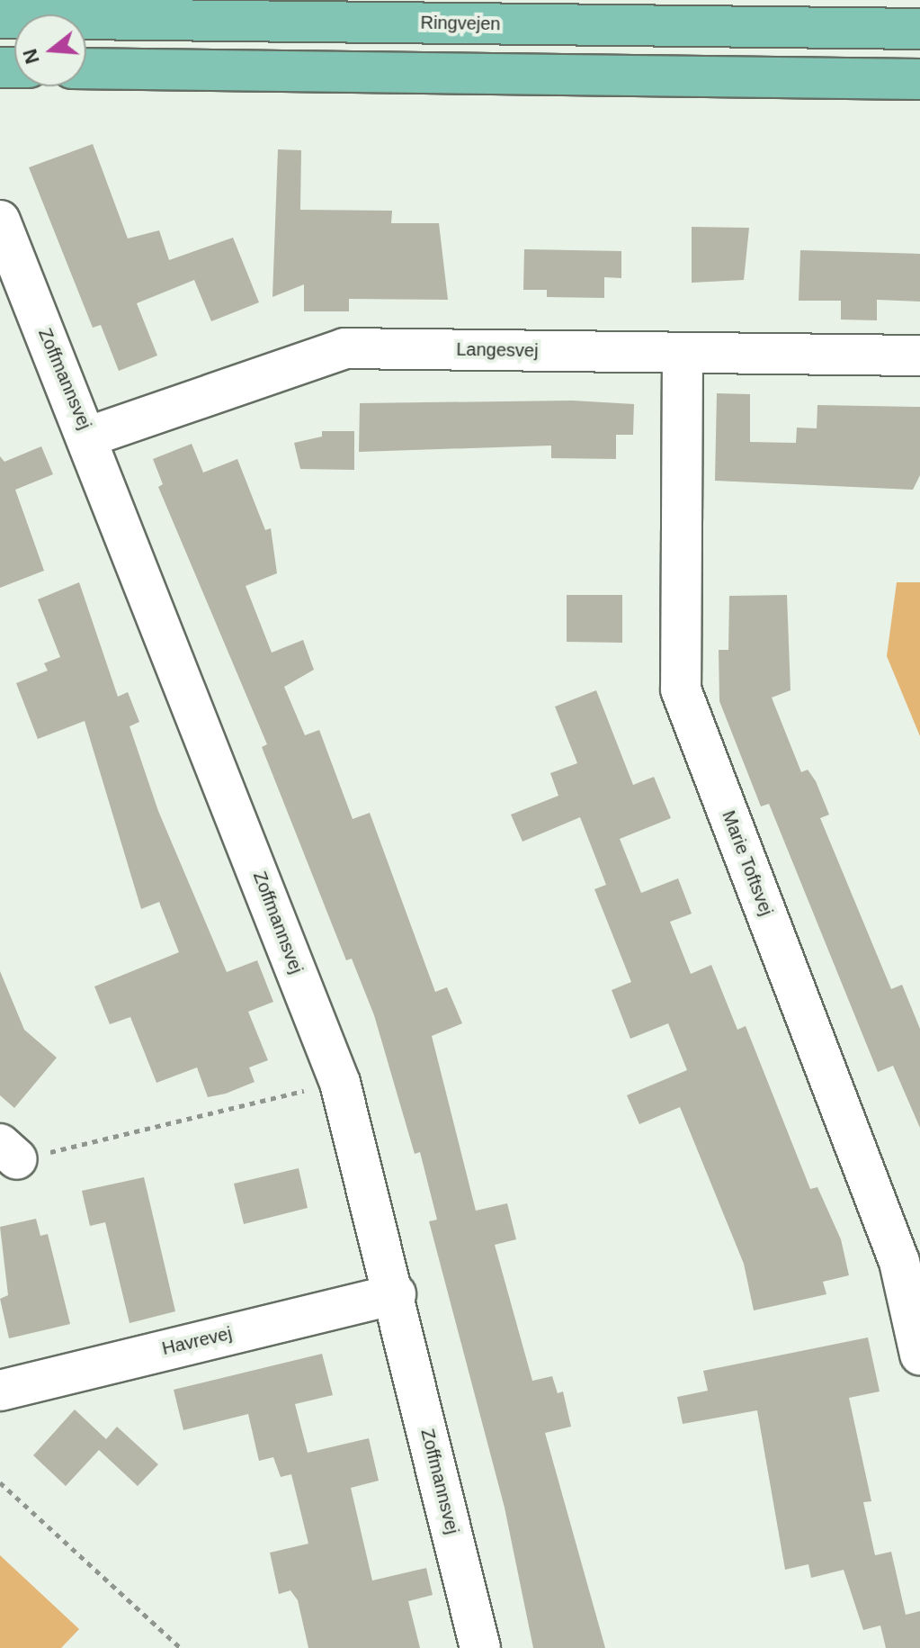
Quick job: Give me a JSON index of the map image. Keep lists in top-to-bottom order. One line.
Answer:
{"streets":{"main road":["Ringvejen"],"street":["Langesvej","Zoffmannsvej","Marie Toftsvej","Havrevej"]},"crossings":[["Langesvej","Zoffmannsvej"],["Langesvej","Marie Toftsvej"],["Zoffmannsvej","Havrevej"]],"north":"left"}
